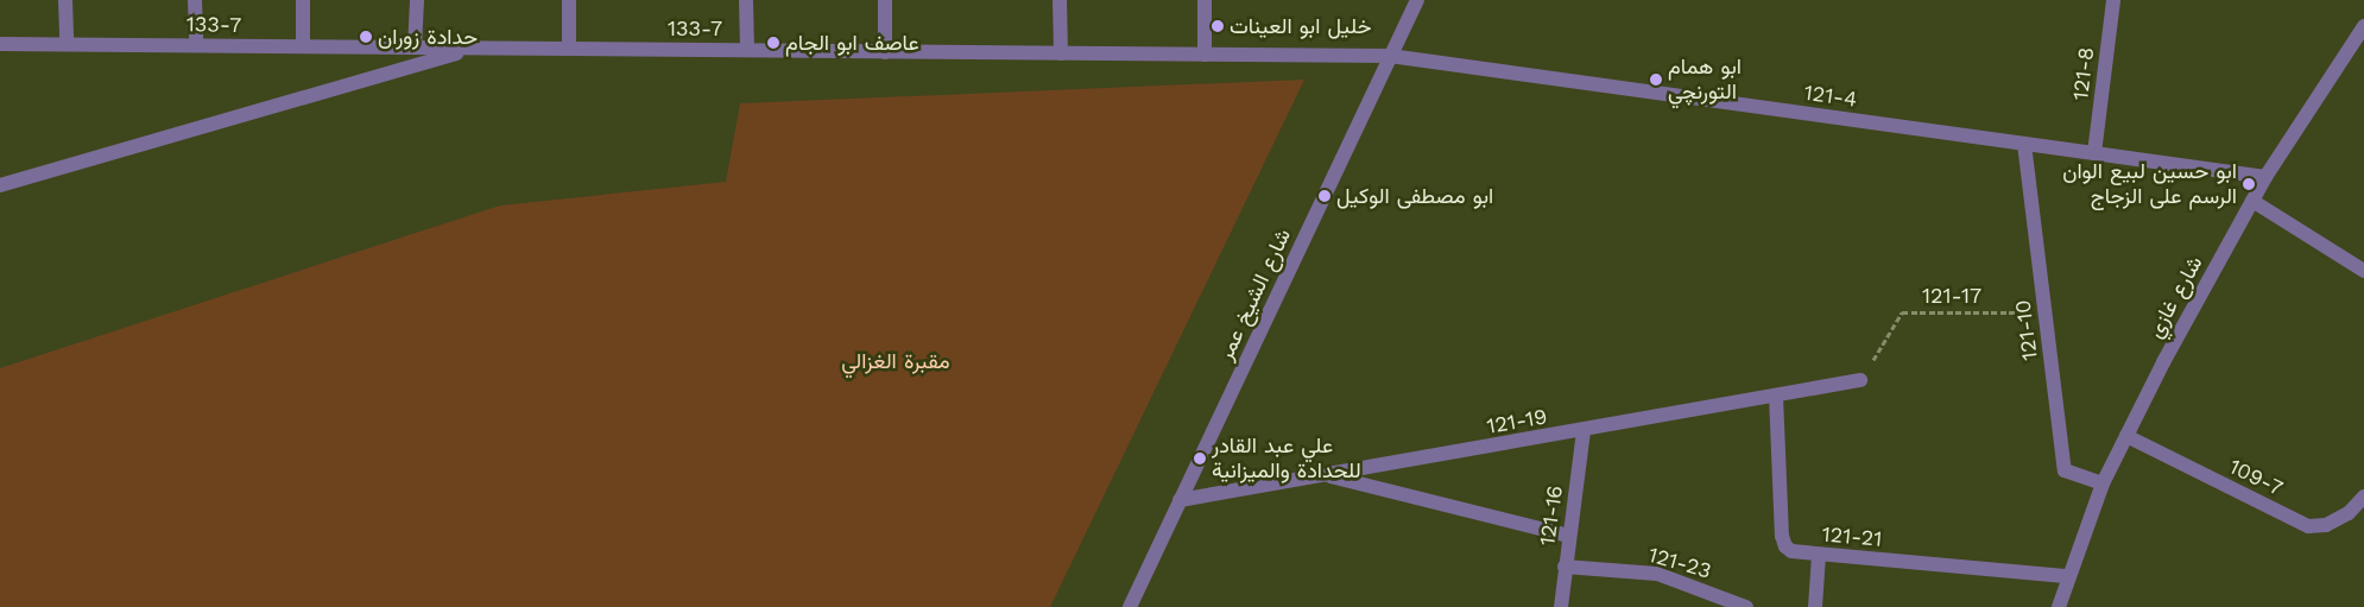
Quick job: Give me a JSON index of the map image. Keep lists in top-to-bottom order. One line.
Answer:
{"streets":{"street":["133-7","121-8","121-4","شارع الشيخ عمر","شارع غازي","121-10","121-19","109-7","121-16","121-21","121-23"],"path":["121-17"]},"crossings":[["133-7","121-4"],["133-7","شارع الشيخ عمر"],["121-8","121-4"],["121-4","شارع الشيخ عمر"],["121-4","شارع غازي"],["121-4","121-10"],["شارع الشيخ عمر","121-19"],["121-17","121-10"],["121-17","121-19"],["شارع غازي","121-10"],["شارع غازي","109-7"],["شارع غازي","121-21"],["121-19","121-16"],["121-19","121-21"],["121-16","121-23"]],"parks":["مقبرة الغزالي"],"places":["خليل ابو العينات","حدادة زوران","عاصف ابو الجام","ابو همام التورنچي","ابو حسين لبيع الوان الرسم على الزجاج","ابو مصطفى الوكيل","علي عبد القادر للحدادة والميزانية"]}
